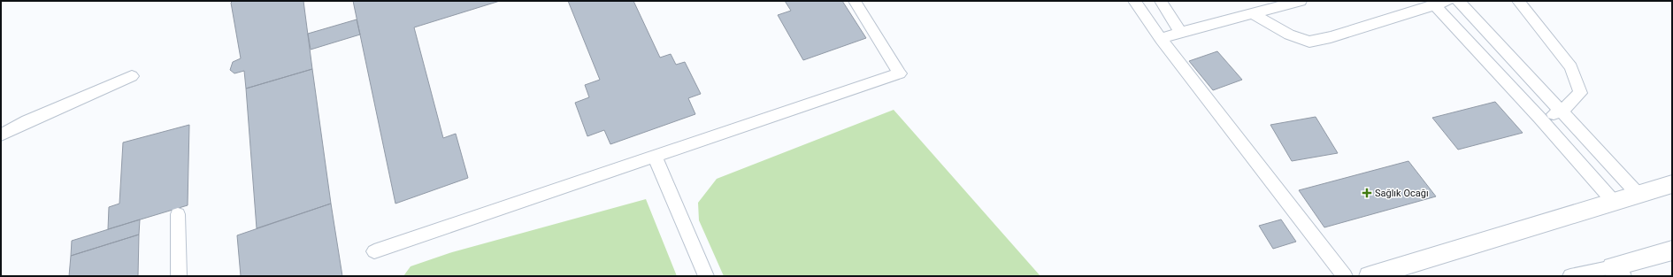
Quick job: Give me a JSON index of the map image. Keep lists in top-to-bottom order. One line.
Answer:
{"places":{"health":["Sağlık Ocağı"]}}
